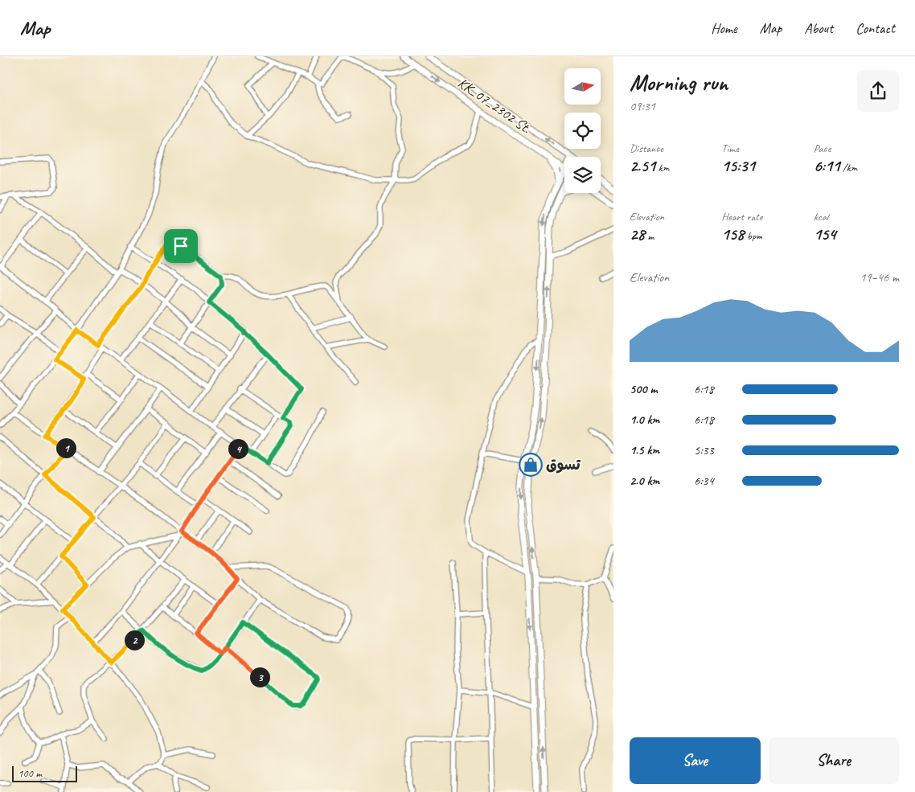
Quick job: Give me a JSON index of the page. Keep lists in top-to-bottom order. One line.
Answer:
{"streets":{"main road":["KK_07_2302 St."]},"places":{"shop":["تسوق"]},"scale_bar":"100 m","north":"right","page":{"header":"Map","nav":["Home","Map","About","Contact"],"heading":["Morning run","09:31"],"stats":[["Distance","2.51 km"],["Time","15:31"],["Pace","6:11 /km"],["Elevation","28 m"],["Heart rate","158 bpm"],["kcal","154"]],"chart":["Elevation","19–46 m"],"list":[{"name":"500 m","note":"6:18"},{"name":"1.0 km","note":"6:18"},{"name":"1.5 km","note":"5:33"},{"name":"2.0 km","note":"6:34"}],"pins":["1","4","2","3"],"buttons":["Save","Share"],"scale":"100 m"}}
